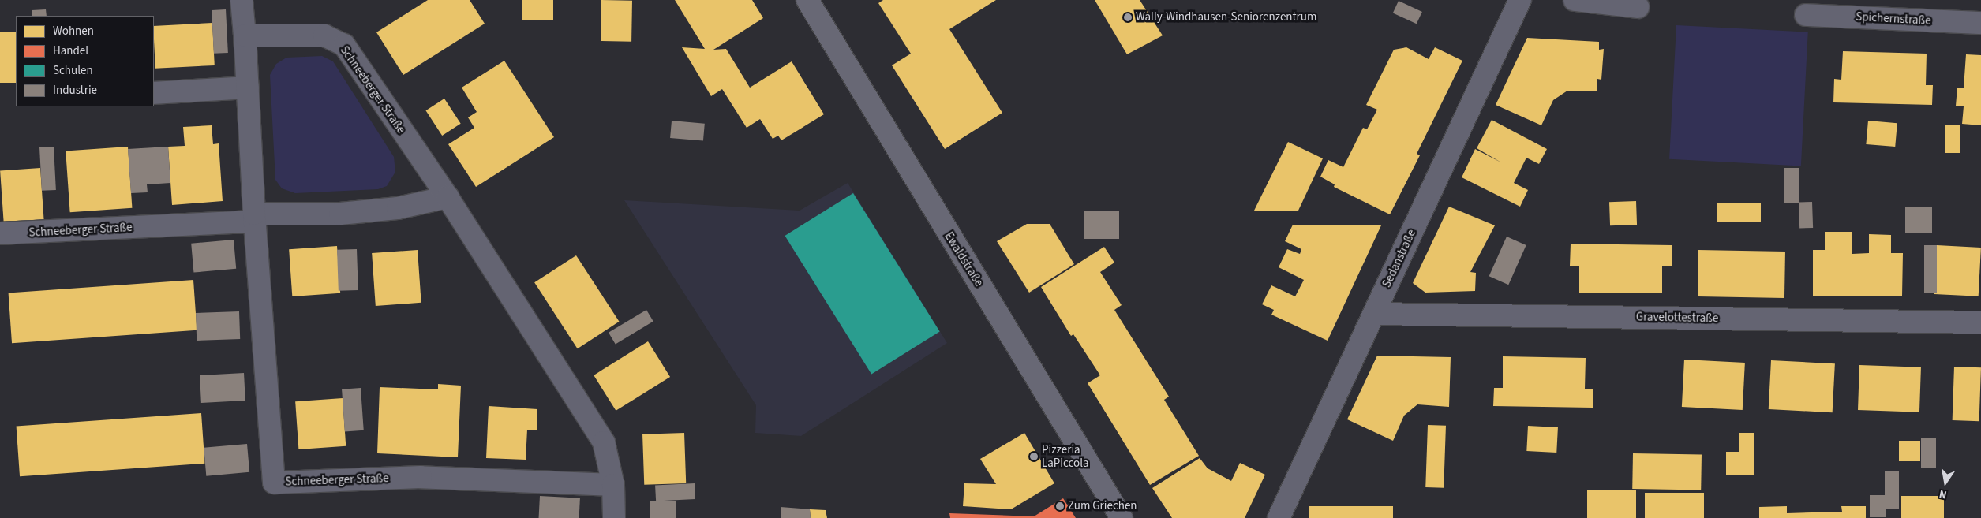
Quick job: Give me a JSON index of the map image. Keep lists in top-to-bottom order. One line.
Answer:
{"streets":{"main road":["Ewaldstraße"],"street":["Spichernstraße","Schneeberger Straße","Sedanstraße","Gravelottestraße"]},"crossings":[["Sedanstraße","Gravelottestraße"]],"places":["Wally-Windhausen-Seniorenzentrum","Pizzeria LaPiccola","Zum Griechen"],"legend":["Wohnen","Handel","Schulen","Industrie"],"north":"bottom"}
